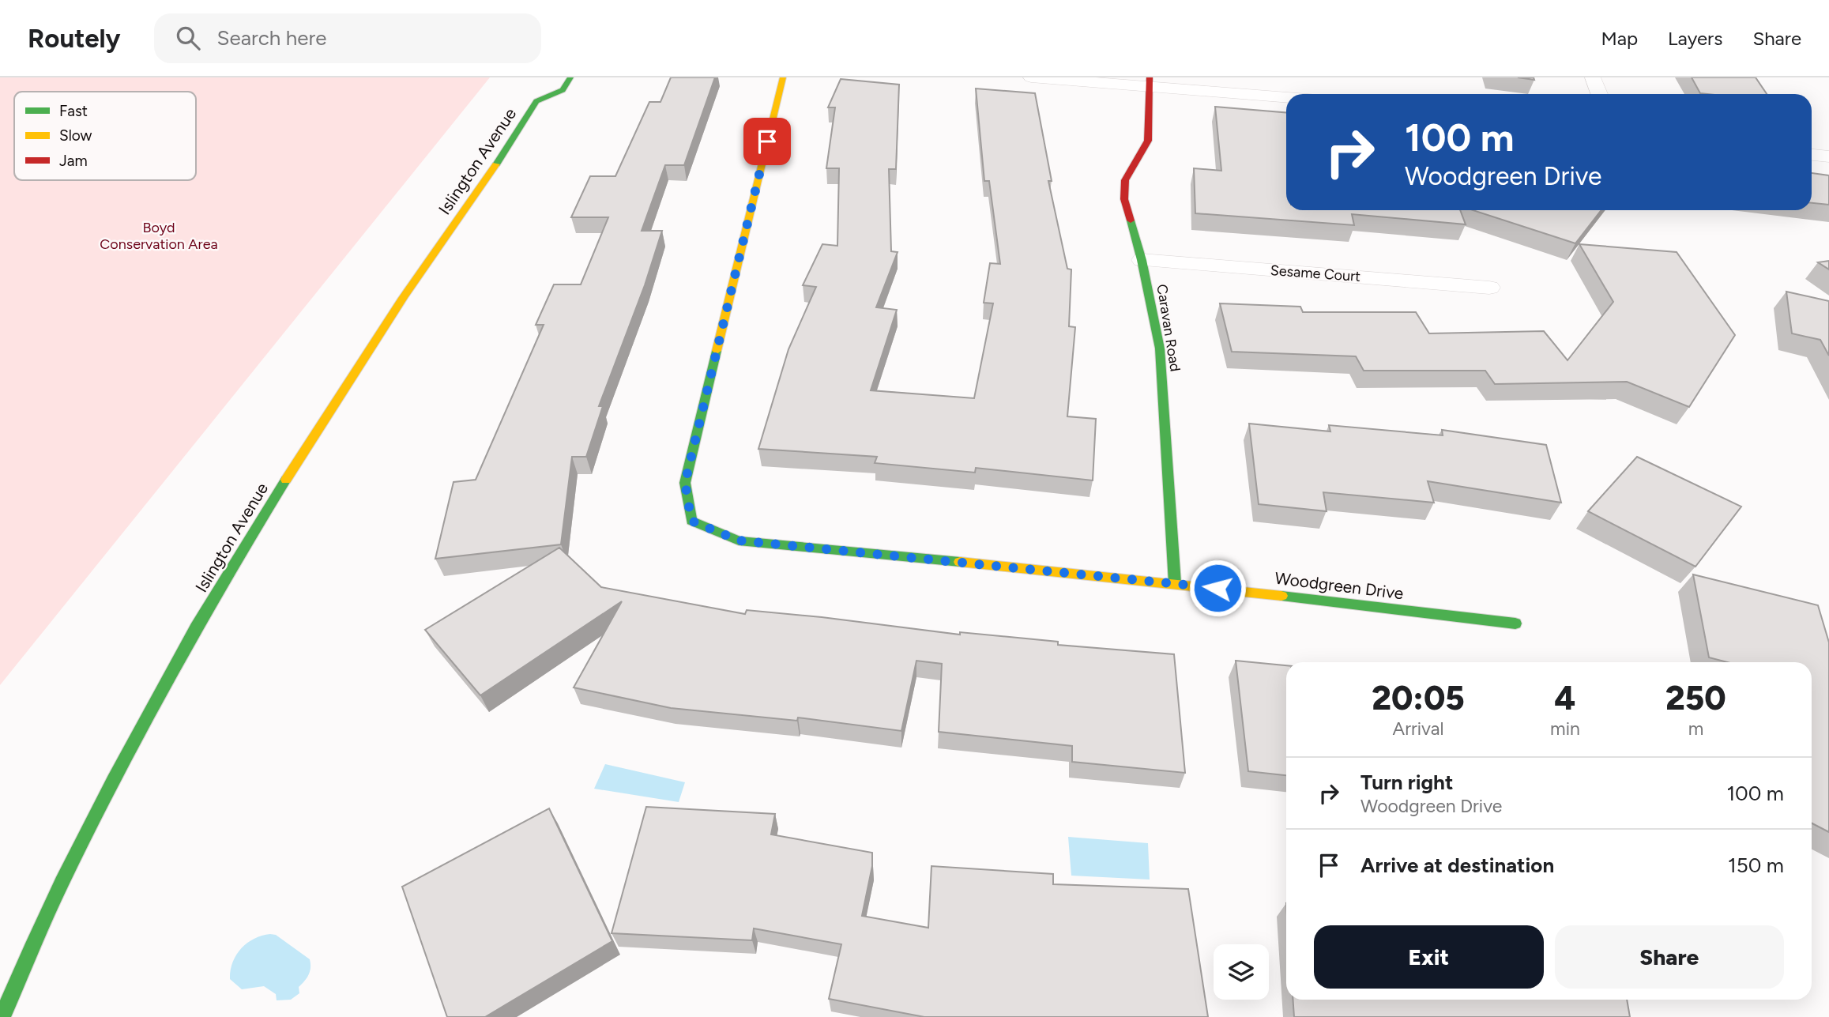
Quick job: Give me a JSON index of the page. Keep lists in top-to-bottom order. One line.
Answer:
{"streets":{"street":["Islington Avenue","Sesame Court","Caravan Road","Woodgreen Drive"]},"crossings":[["Sesame Court","Caravan Road"],["Caravan Road","Woodgreen Drive"]],"parks":["Boyd Conservation Area"],"legend":["Fast","Slow","Jam"],"page":{"header":"Routely","search":"Search here","nav":["Map","Layers","Share"],"turn":["100 m","Woodgreen Drive"],"eta":["20:05","Arrival","4","min","250","m"],"list":[{"name":"Turn right","note":"Woodgreen Drive","value":"100 m"},{"name":"Arrive at destination","value":"150 m"}],"buttons":["Exit","Share"]}}
